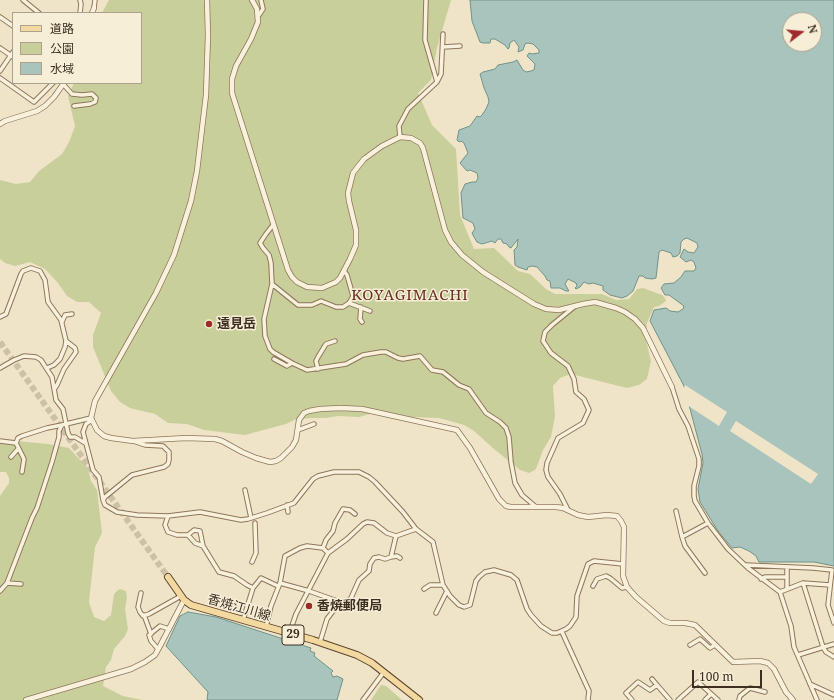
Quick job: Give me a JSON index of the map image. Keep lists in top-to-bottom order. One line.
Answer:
{"streets":{"main road":["香焼江川線","29"]},"districts":["KOYAGIMACHI"],"places":["遠見岳","香焼郵便局"],"legend":["道路","公園","水域"],"scale_bar":"100 m","north":"right"}
